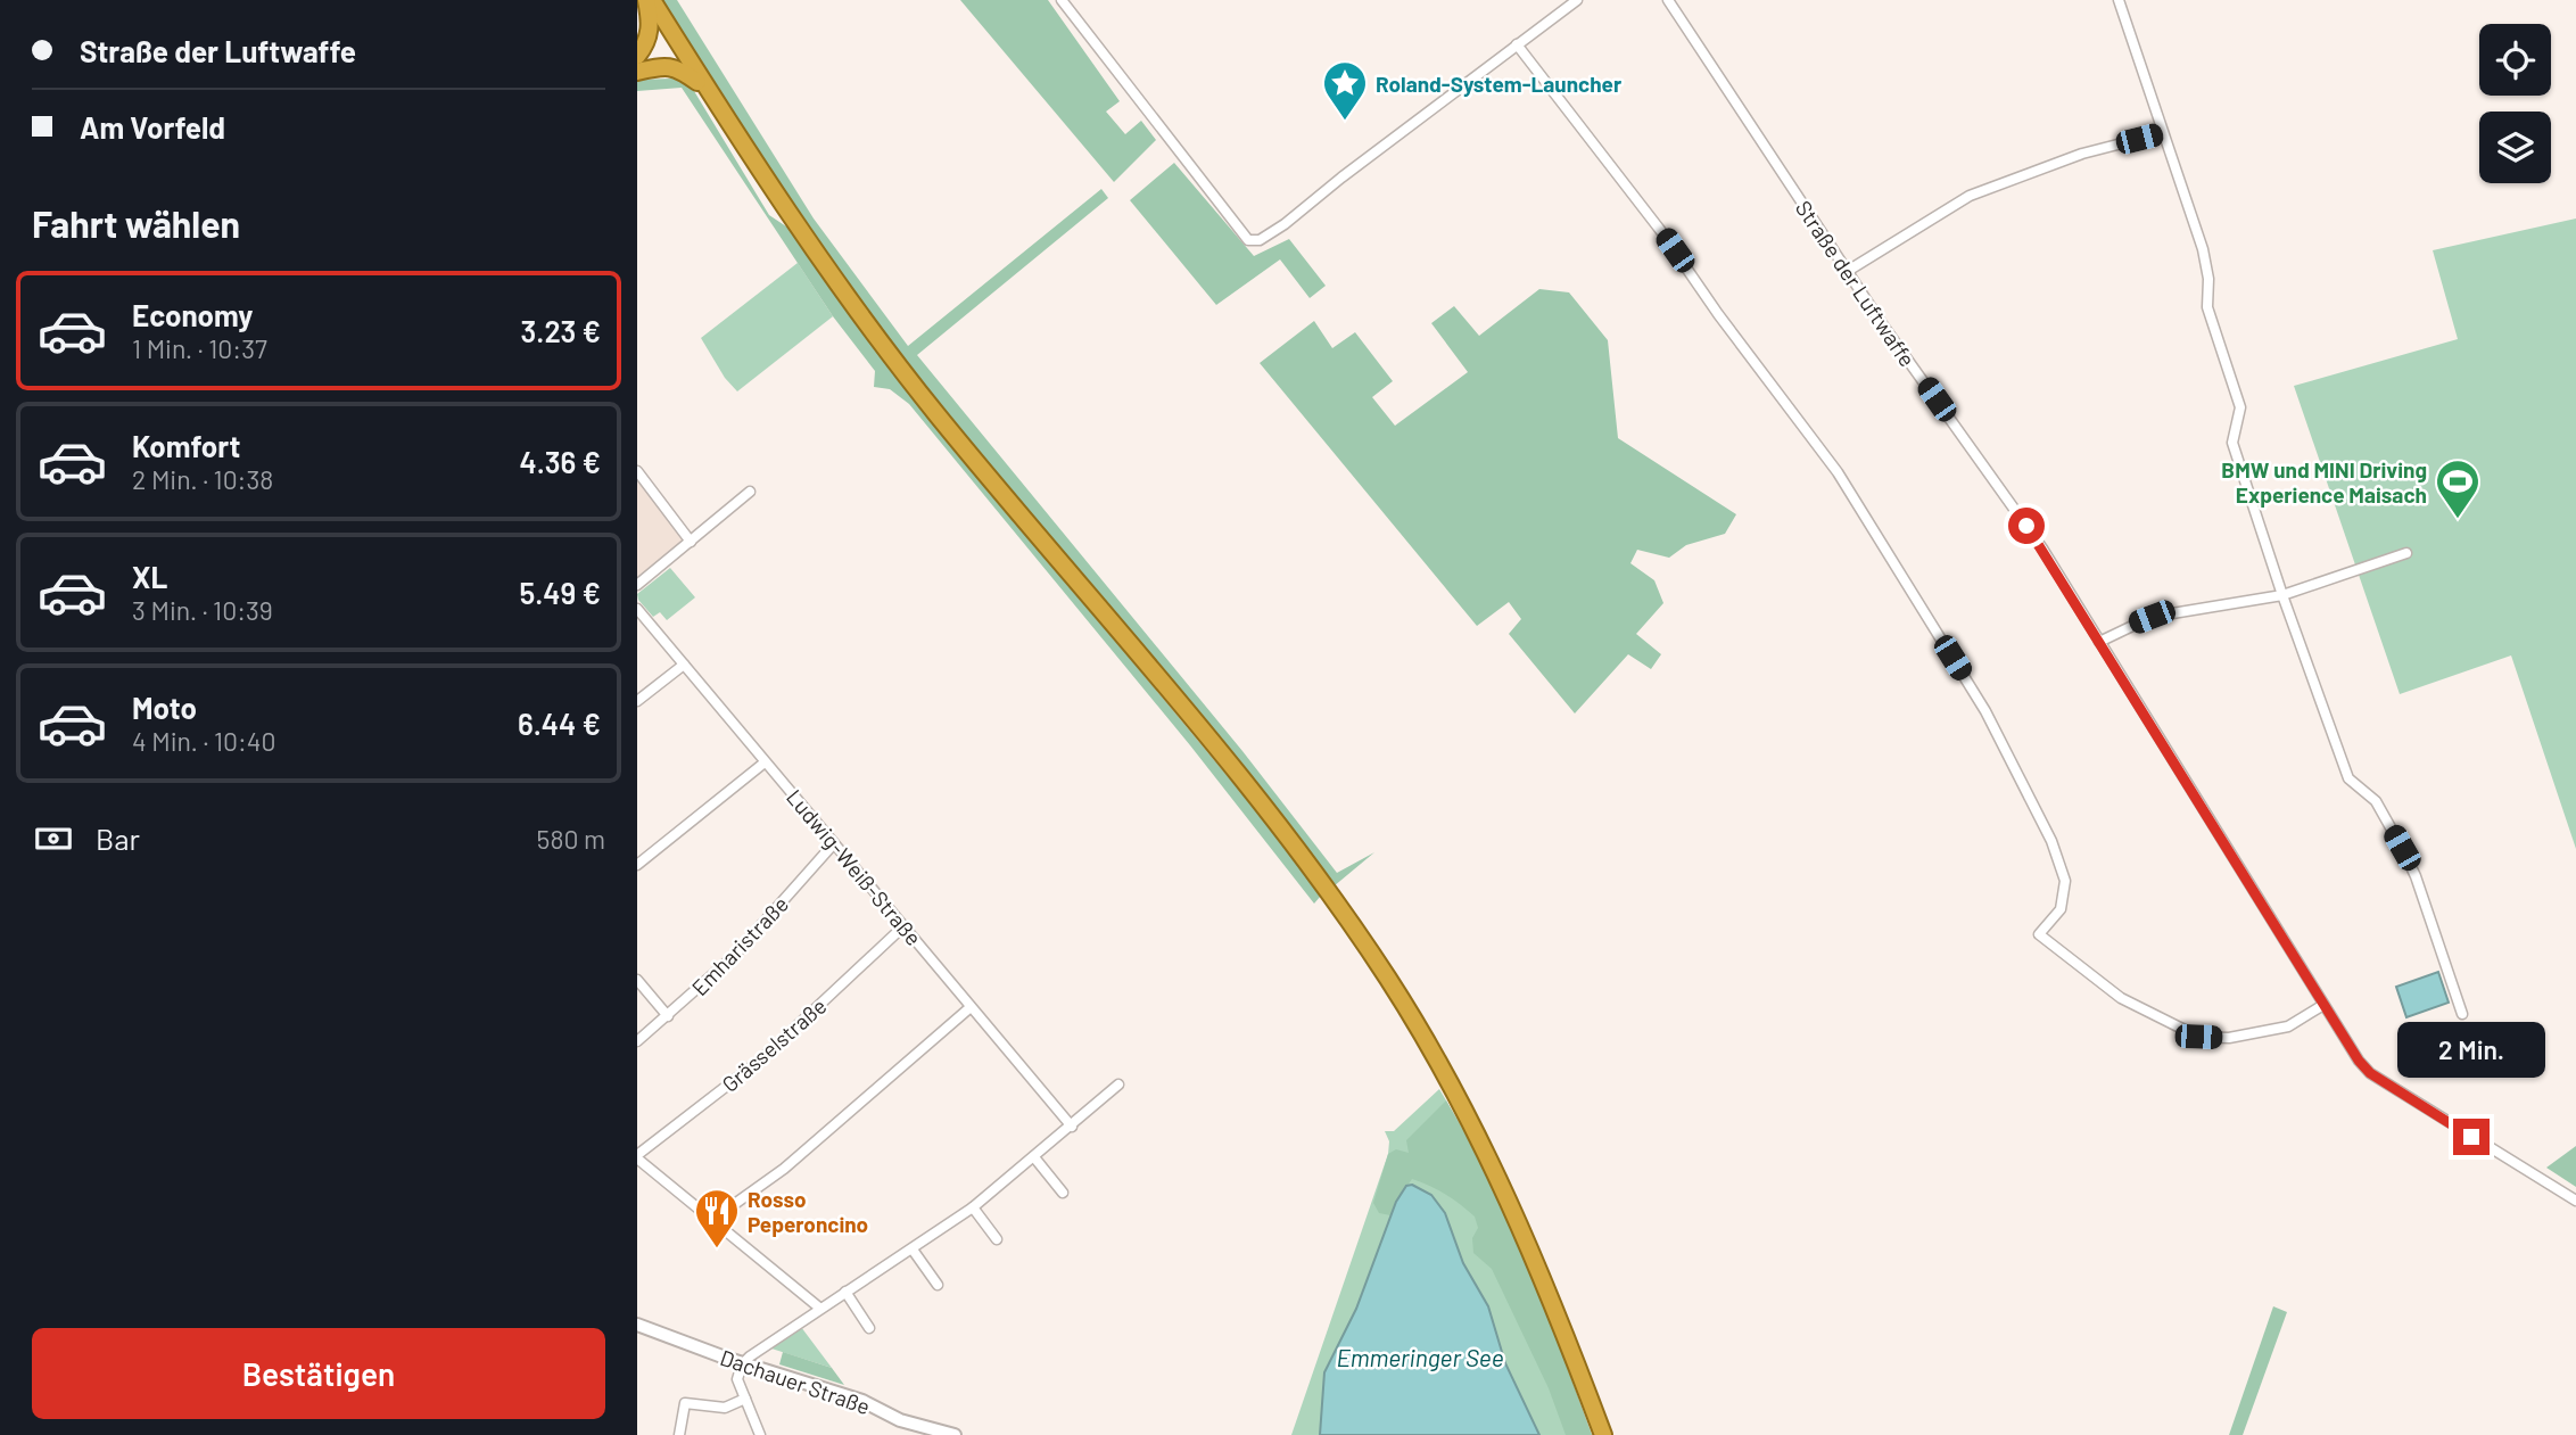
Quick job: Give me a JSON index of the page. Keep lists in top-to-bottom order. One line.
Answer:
{"streets":{"street":["Straße der Luftwaffe","Ludwig-Weiß-Straße","Emharistraße","Grässelstraße","Dachauer Straße"]},"crossings":[["Ludwig-Weiß-Straße","Emharistraße"],["Ludwig-Weiß-Straße","Grässelstraße"]],"water":["Emmeringer See"],"places":{"place":["Roland-System-Launcher"],"sports":["BMW und MINI Driving Experience Maisach"],"restaurant":["Rosso Peperoncino"]},"page":{"banner":["Straße der Luftwaffe","Am Vorfeld"],"heading":"Fahrt wählen","list":[{"name":"Economy","note":"1 Min. · 10:37","value":"3.23 €"},{"name":"Komfort","note":"2 Min. · 10:38","value":"4.36 €"},{"name":"XL","note":"3 Min. · 10:39","value":"5.49 €"},{"name":"Moto","note":"4 Min. · 10:40","value":"6.44 €"}],"pay":["Bar","580 m"],"bubble":"2 Min.","buttons":"Bestätigen"}}
